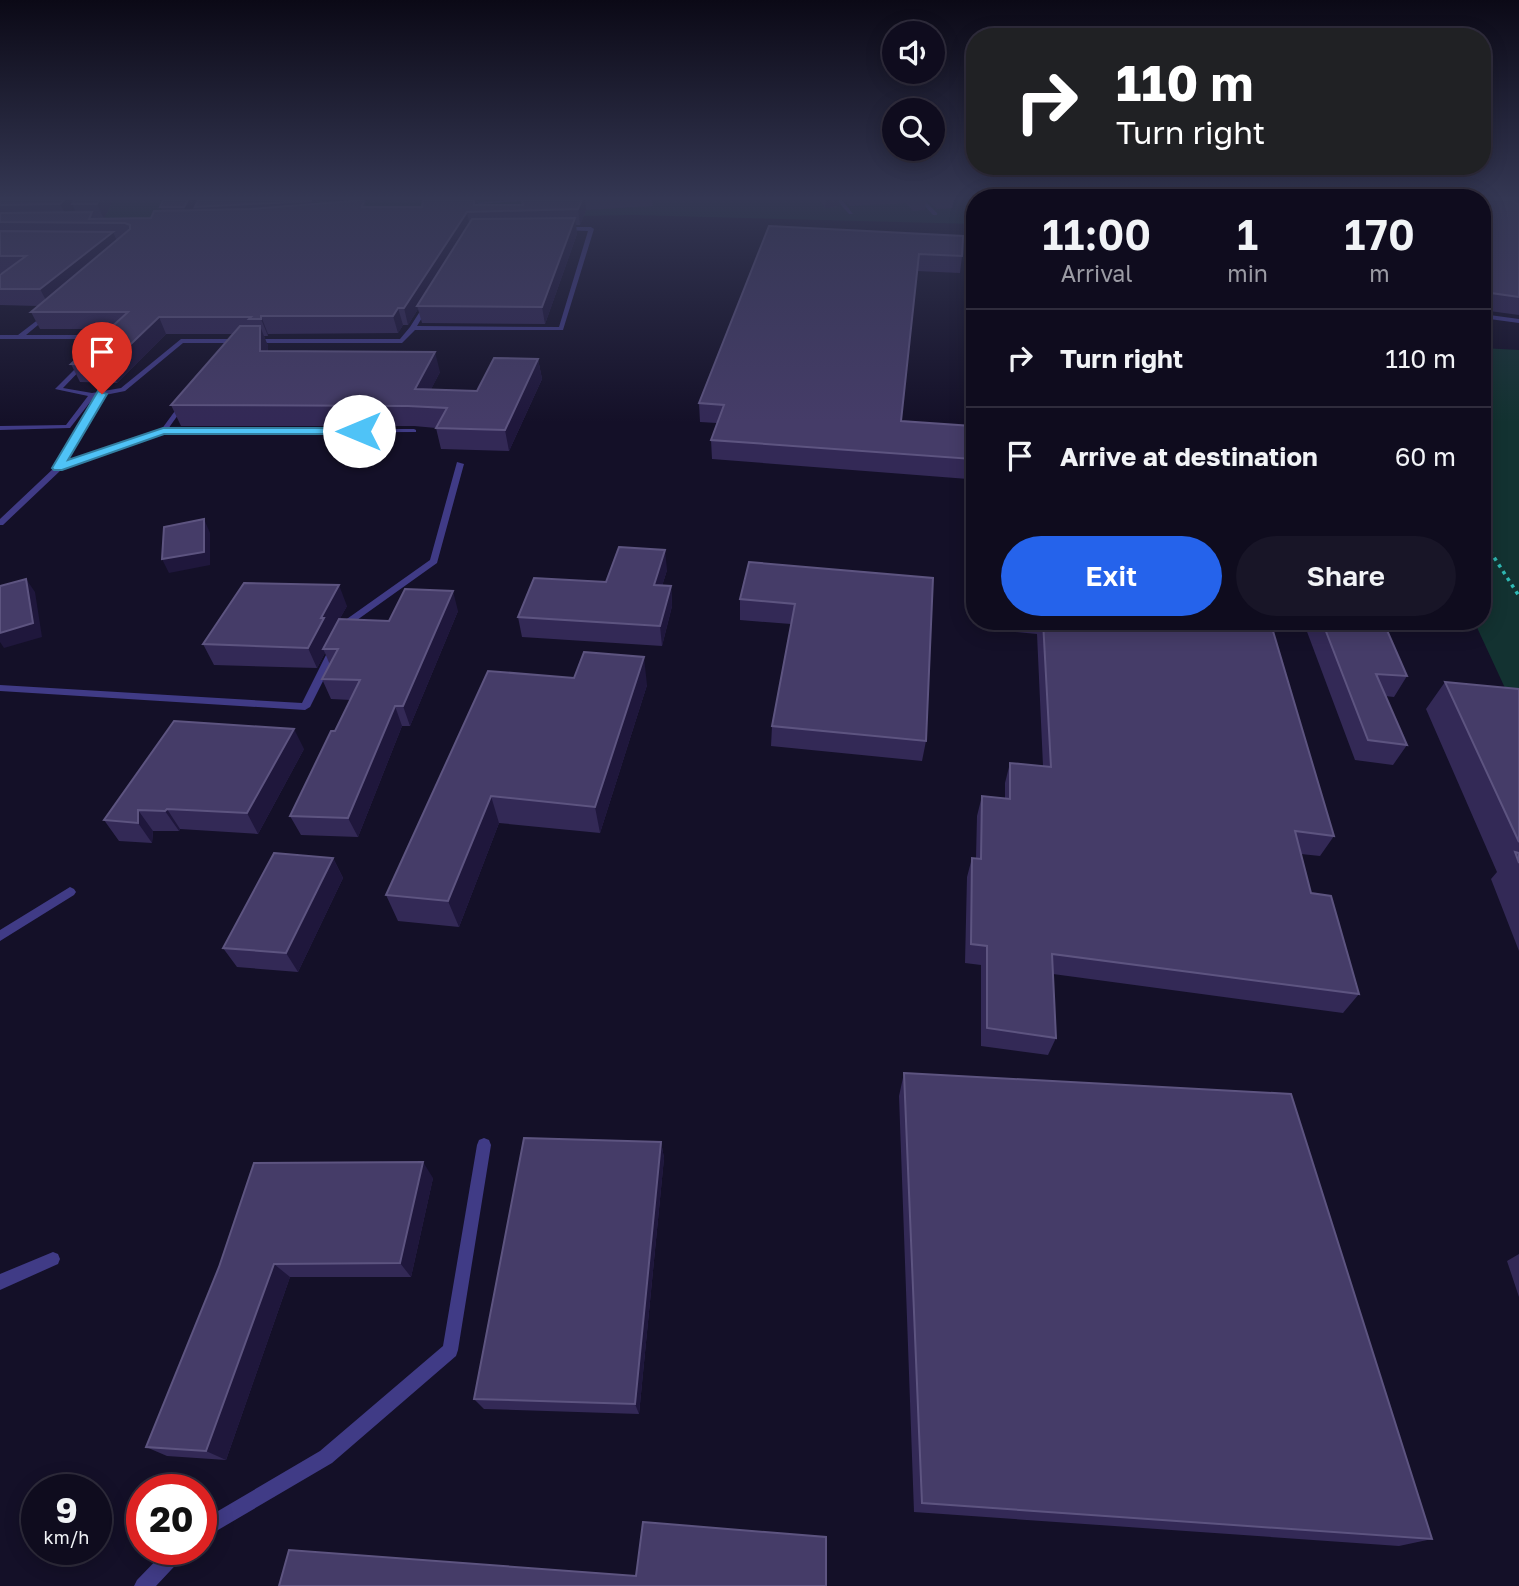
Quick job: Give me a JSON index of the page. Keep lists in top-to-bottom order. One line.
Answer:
{"page":{"turn":["110 m","Turn right"],"eta":["11:00","Arrival","1","min","170","m"],"list":[{"name":"Turn right","value":"110 m"},{"name":"Arrive at destination","value":"60 m"}],"buttons":["Exit","Share"],"speed":"9 km/h","limit":"20"}}
